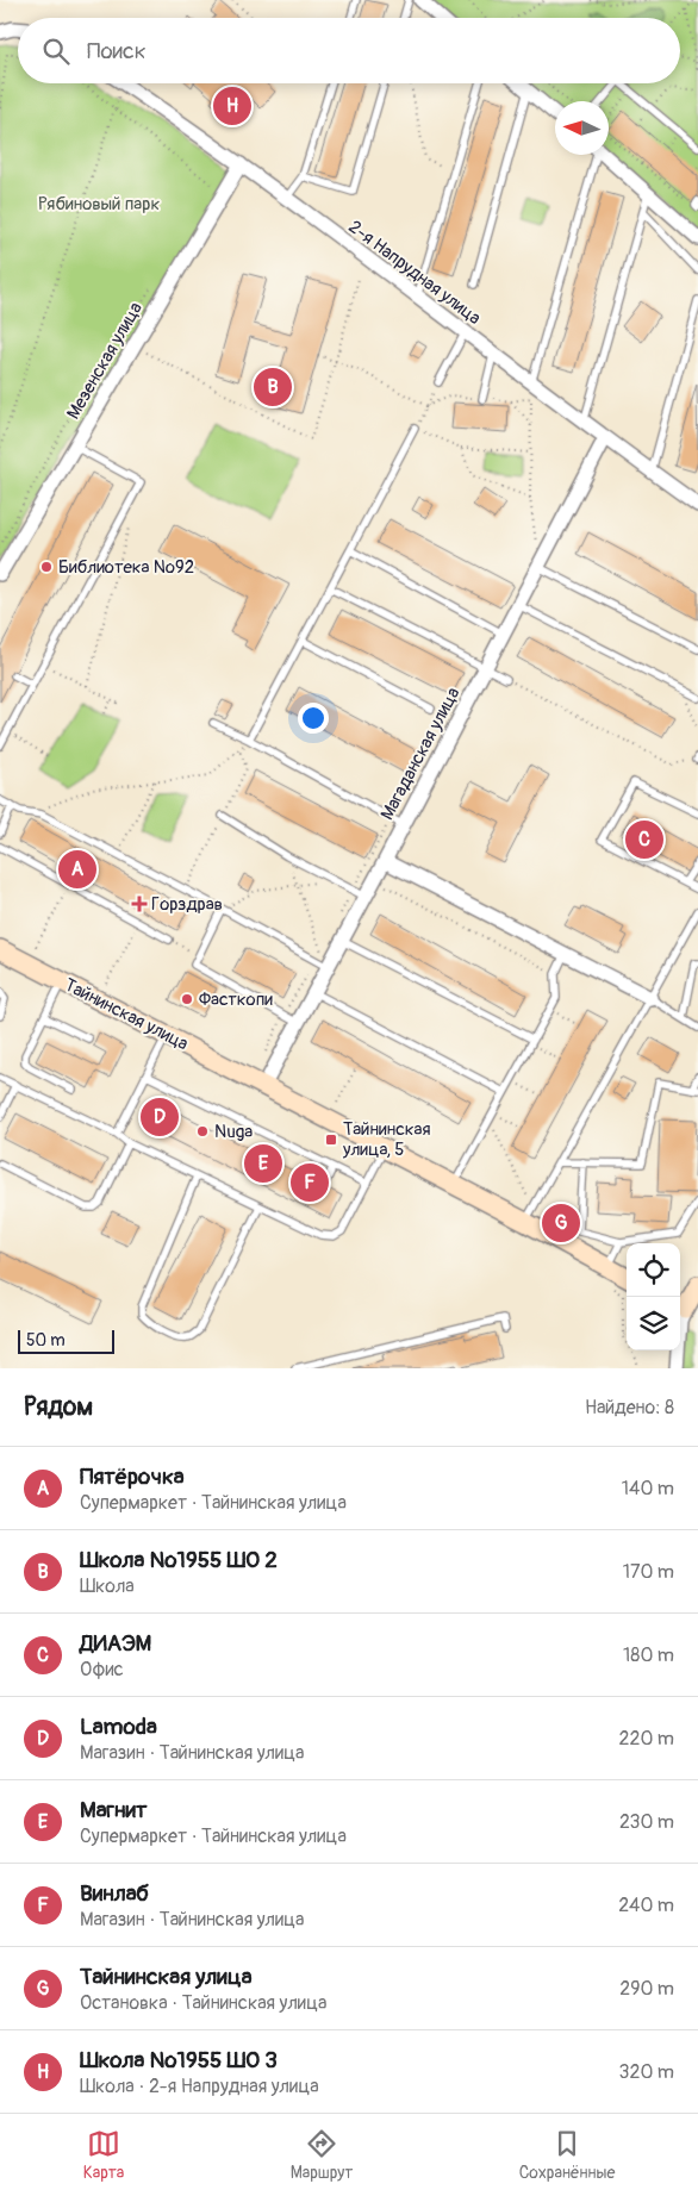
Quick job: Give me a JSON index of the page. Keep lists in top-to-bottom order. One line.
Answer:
{"streets":{"main road":["Тайнинская улица"],"street":["2-я Напрудная улица","Мезенская улица","Магаданская улица"]},"crossings":[["2-я Напрудная улица","Мезенская улица"],["2-я Напрудная улица","Магаданская улица"],["Магаданская улица","Тайнинская улица"]],"parks":["Рябиновый парк"],"places":{"other":["Библиотека №92","Фасткопи","Nuga"],"health":["Горздрав"],"transit":["Тайнинская улица, 5"]},"scale_bar":"50 m","north":"left","page":{"search":"Поиск","pins":["H","B","C","A","D","E","F","G"],"scale":"50 m","heading":["Рядом","Найдено: 8"],"list":[{"mark":"A","name":"Пятёрочка","note":"Супермаркет · Тайнинская улица","value":"140 m"},{"mark":"B","name":"Школа №1955 ШО 2","note":"Школа","value":"170 m"},{"mark":"C","name":"ДИАЭМ","note":"Офис","value":"180 m"},{"mark":"D","name":"Lamoda","note":"Магазин · Тайнинская улица","value":"220 m"},{"mark":"E","name":"Магнит","note":"Супермаркет · Тайнинская улица","value":"230 m"},{"mark":"F","name":"Винлаб","note":"Магазин · Тайнинская улица","value":"240 m"},{"mark":"G","name":"Тайнинская улица","note":"Остановка · Тайнинская улица","value":"290 m"},{"mark":"H","name":"Школа №1955 ШО 3","note":"Школа · 2-я Напрудная улица","value":"320 m"}],"nav":["Карта","Маршрут","Сохранённые"]}}
